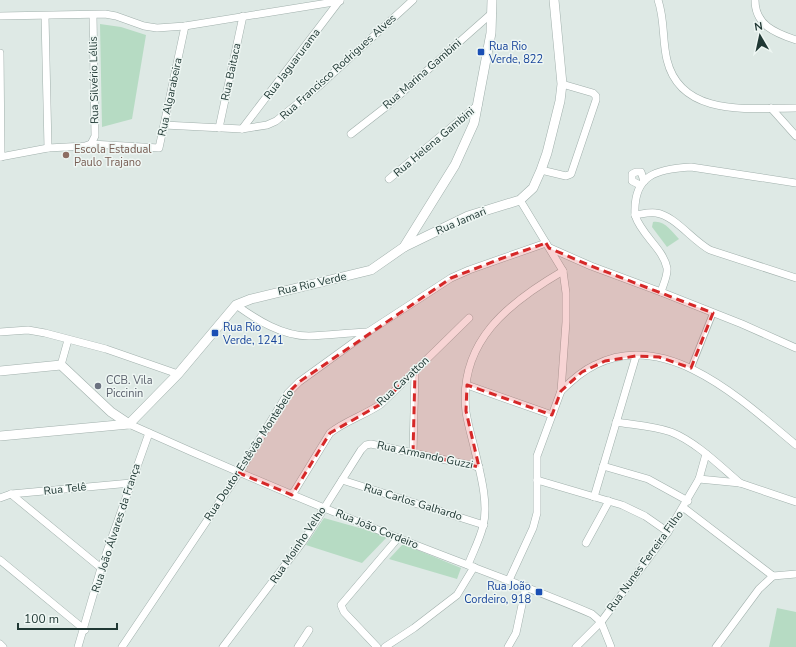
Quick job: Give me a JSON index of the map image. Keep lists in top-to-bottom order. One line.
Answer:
{"streets":{"street":["Rua Jaguarurama","Rua Francisco Rodrigues Alves","Rua Baitaca","Rua Marina Gambini","Rua Silvério Léllis","Rua Algarabeira","Rua Helena Gambini","Rua Jamari","Rua Rio Verde","Rua Cavatton","Rua Doutor Estêvão Montebelo","Rua Armando Guzzi","Rua Telê","Rua Carlos Galhardo","Rua João Álvares da França","Rua João Cordeiro","Rua Moinho Velho","Rua Nunes Ferreira Filho"]},"crossings":[["Rua Jaguarurama","Rua Francisco Rodrigues Alves"],["Rua Francisco Rodrigues Alves","Rua Baitaca"],["Rua Francisco Rodrigues Alves","Rua Algarabeira"],["Rua Marina Gambini","Rua Rio Verde"],["Rua Silvério Léllis","Rua Algarabeira"],["Rua Helena Gambini","Rua Rio Verde"],["Rua Jamari","Rua Rio Verde"],["Rua Rio Verde","Rua João Cordeiro"],["Rua Cavatton","Rua João Cordeiro"],["Rua Doutor Estêvão Montebelo","Rua João Cordeiro"],["Rua Armando Guzzi","Rua Moinho Velho"],["Rua Telê","Rua João Álvares da França"],["Rua Carlos Galhardo","Rua Moinho Velho"],["Rua João Álvares da França","Rua João Cordeiro"],["Rua João Cordeiro","Rua Moinho Velho"],["Rua João Cordeiro","Rua Nunes Ferreira Filho"]],"places":{"transit":["Rua Rio Verde, 822","Rua Rio Verde, 1241","Rua João Cordeiro, 918"],"other":["Escola Estadual Paulo Trajano","CCB. Vila Piccinin"]},"scale_bar":"100 m","north":"top"}
